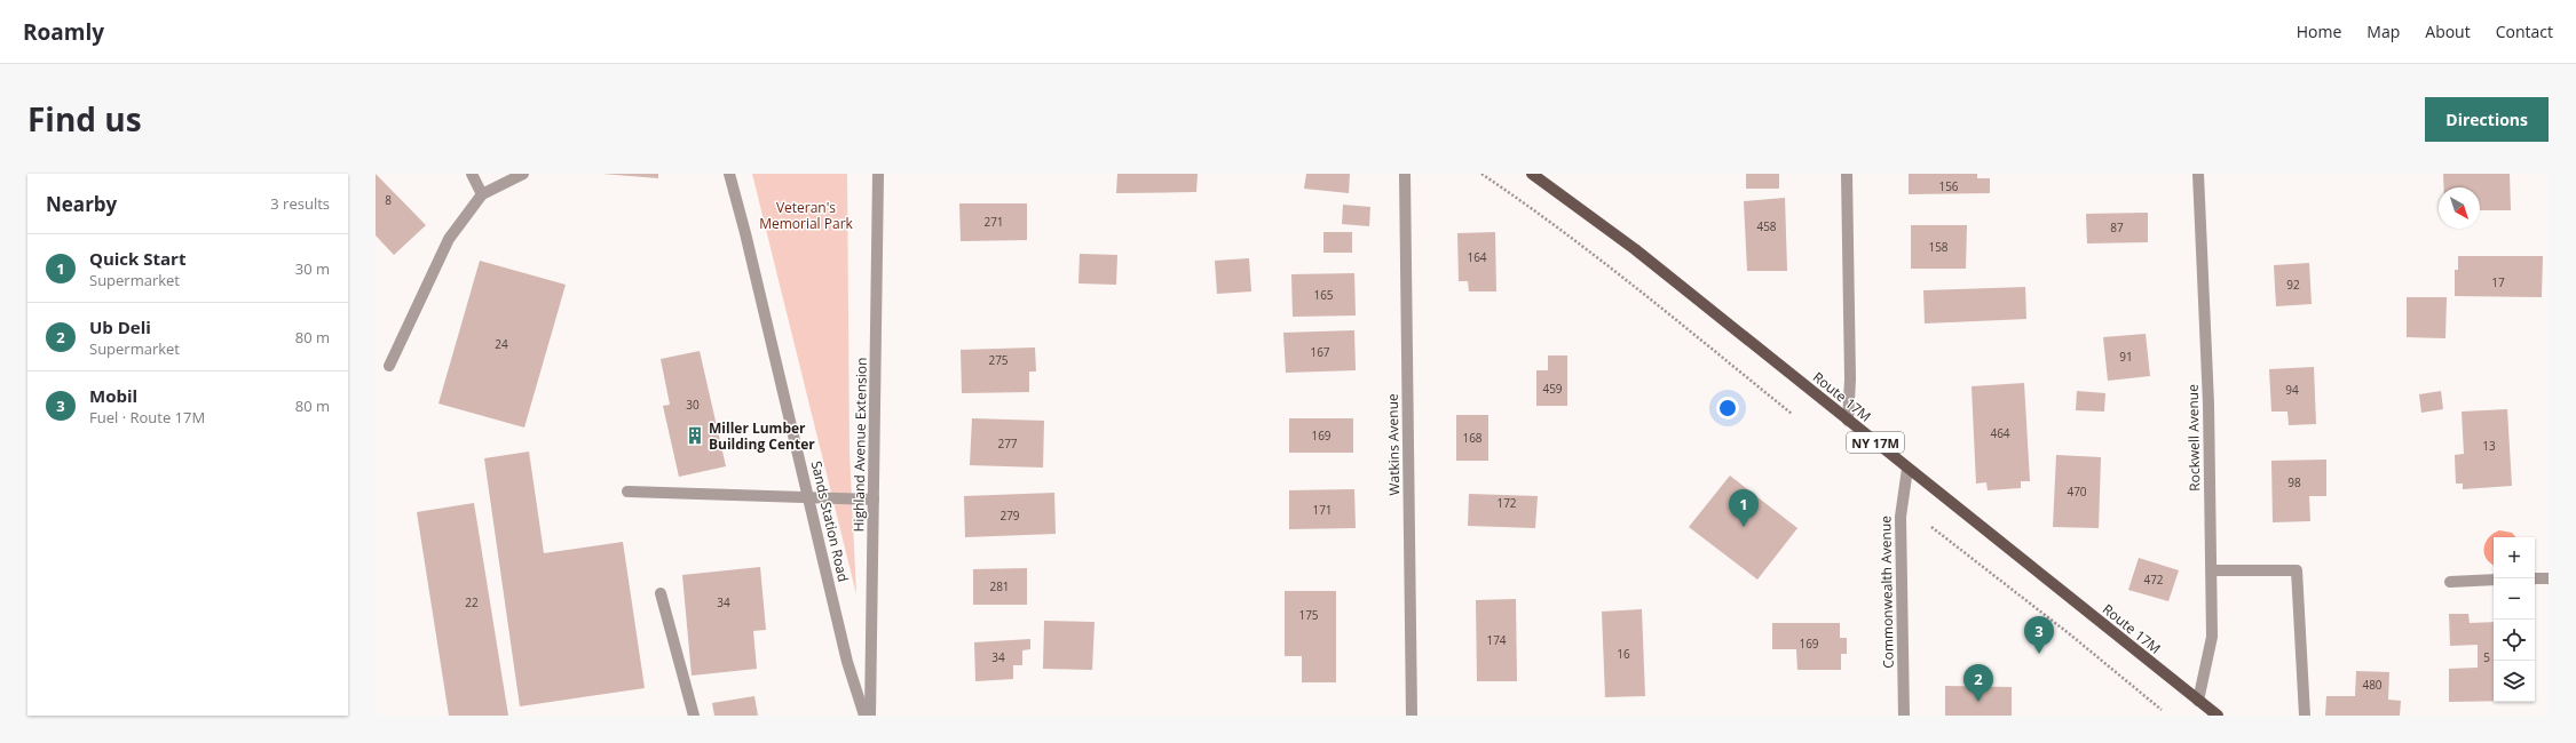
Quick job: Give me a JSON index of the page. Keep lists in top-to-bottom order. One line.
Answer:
{"streets":{"main road":["Route 17M","NY 17M"],"street":["Rockwell Avenue","Highland Avenue Extension","Watkins Avenue","Sands Station Road","Commonwealth Avenue"]},"crossings":[["Route 17M","Rockwell Avenue"],["Route 17M","Commonwealth Avenue"]],"parks":["Veteran's Memorial Park"],"places":{"building":["Miller Lumber Building Center"]},"house_numbers":["156","8","271","458","87","158","164","17","92","165","24","167","91","275","459","94","30","464","169","168","277","13","98","470","172","171","279","472","281","22","34","175","174","169","16","34","5","480"],"north":"bottom right","page":{"header":"Roamly","nav":["Home","Map","About","Contact"],"title":"Find us","buttons":"Directions","heading":["Nearby","3 results"],"list":[{"mark":"1","name":"Quick Start","note":"Supermarket","value":"30 m"},{"mark":"2","name":"Ub Deli","note":"Supermarket","value":"80 m"},{"mark":"3","name":"Mobil","note":"Fuel · Route 17M","value":"80 m"}],"pins":["1","3","2"],"map_buttons":["+","−"]}}
